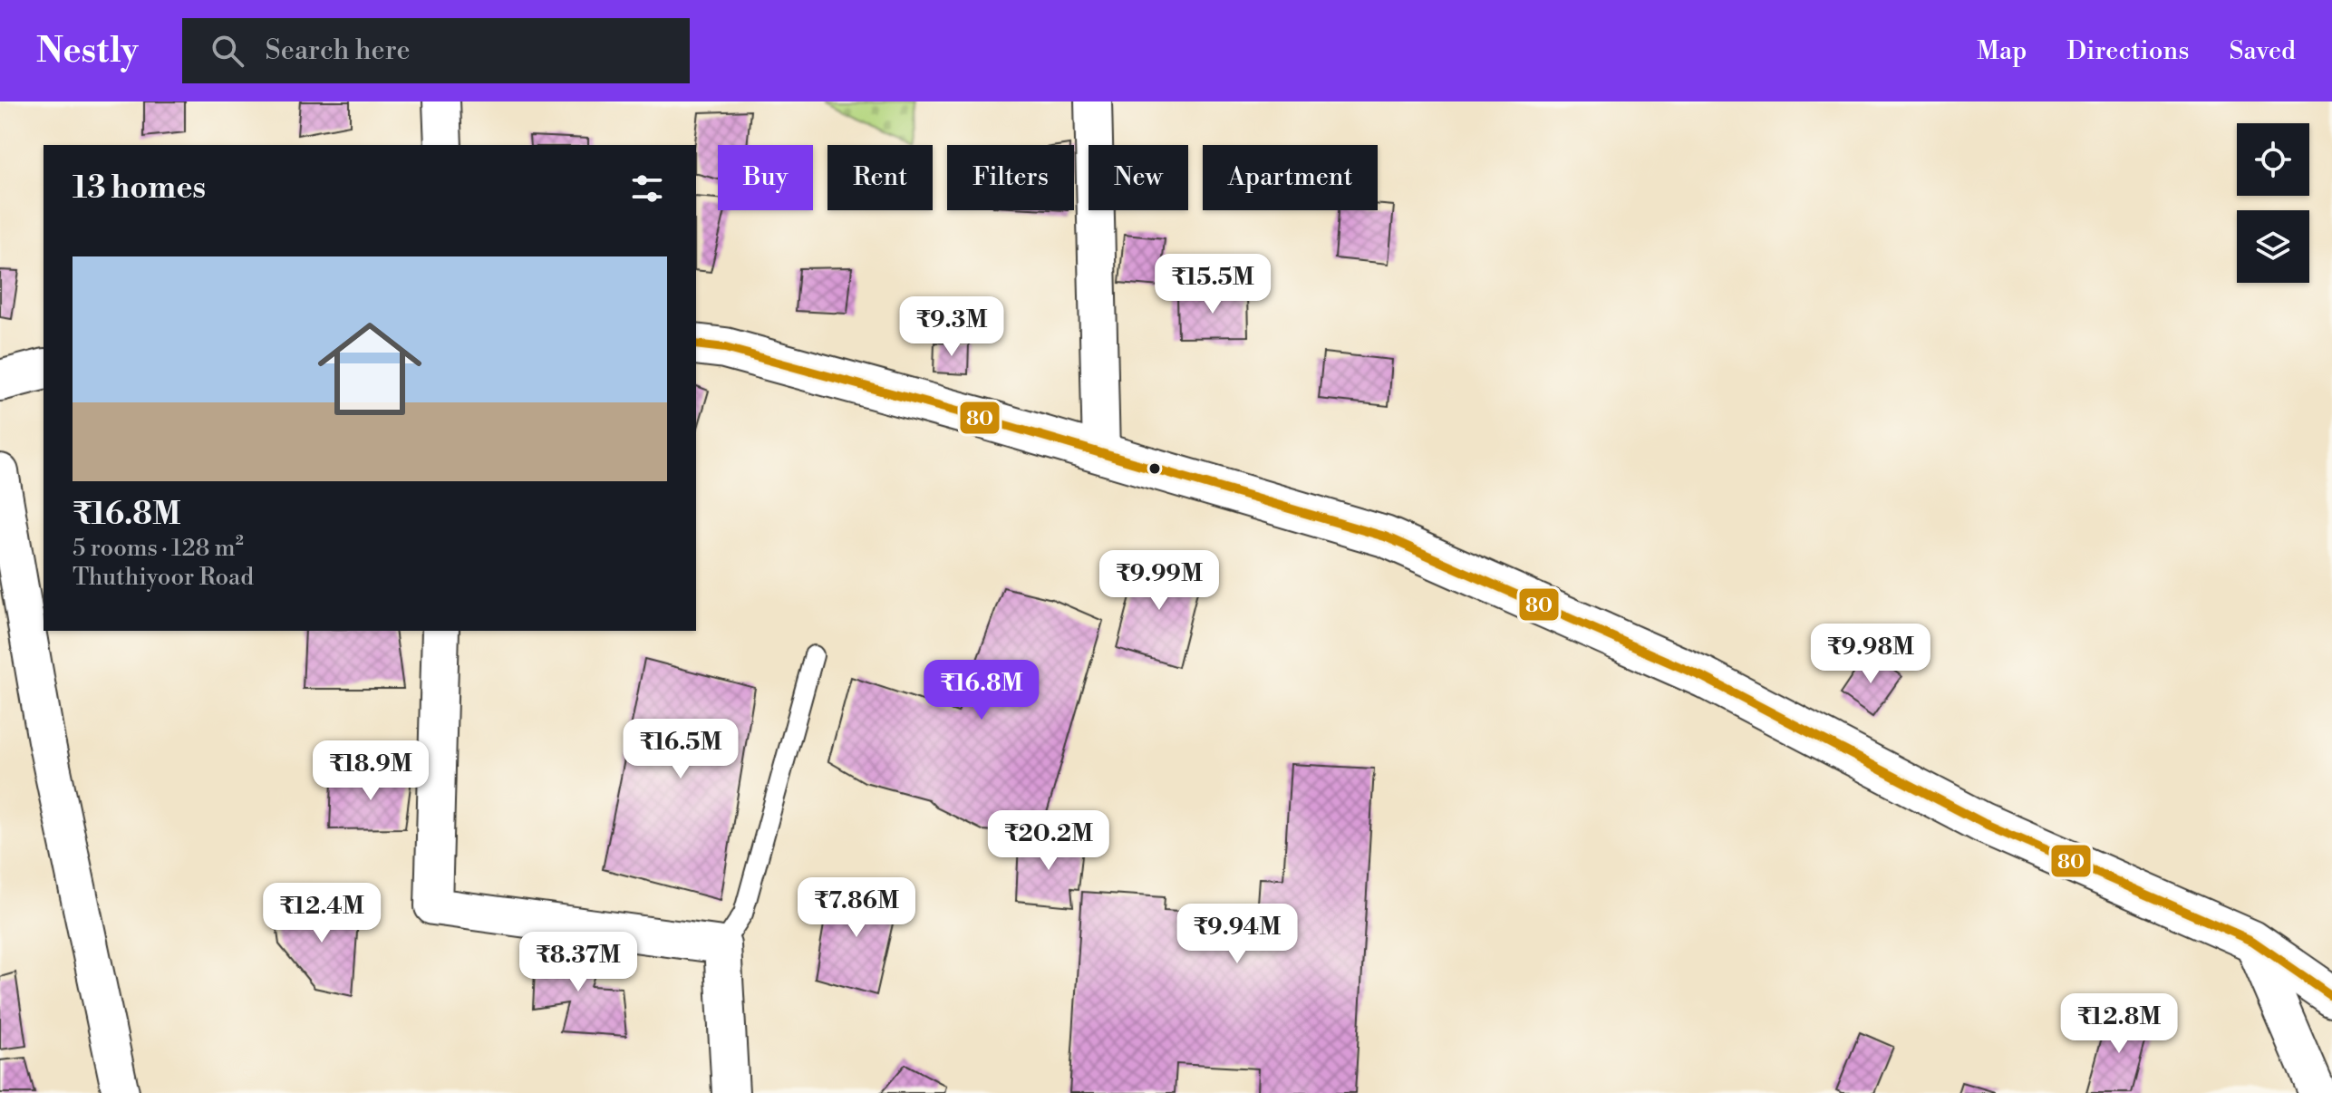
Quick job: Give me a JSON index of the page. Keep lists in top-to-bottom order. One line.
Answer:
{"lines":["transit line 80"],"page":{"header":"Nestly","search":"Search here","nav":["Map","Directions","Saved"],"chip":["Buy","Rent","Filters","New","Apartment"],"heading":"13 homes","list":[{"name":"₹16.8M","note":"5 rooms · 128 m² · Thuthiyoor Road"}],"price":["₹15.5M","₹9.3M","₹9.99M","₹9.98M","₹16.8M","₹16.5M","₹18.9M","₹20.2M","₹7.86M","₹12.4M","₹9.94M","₹8.37M","₹12.8M"]}}
